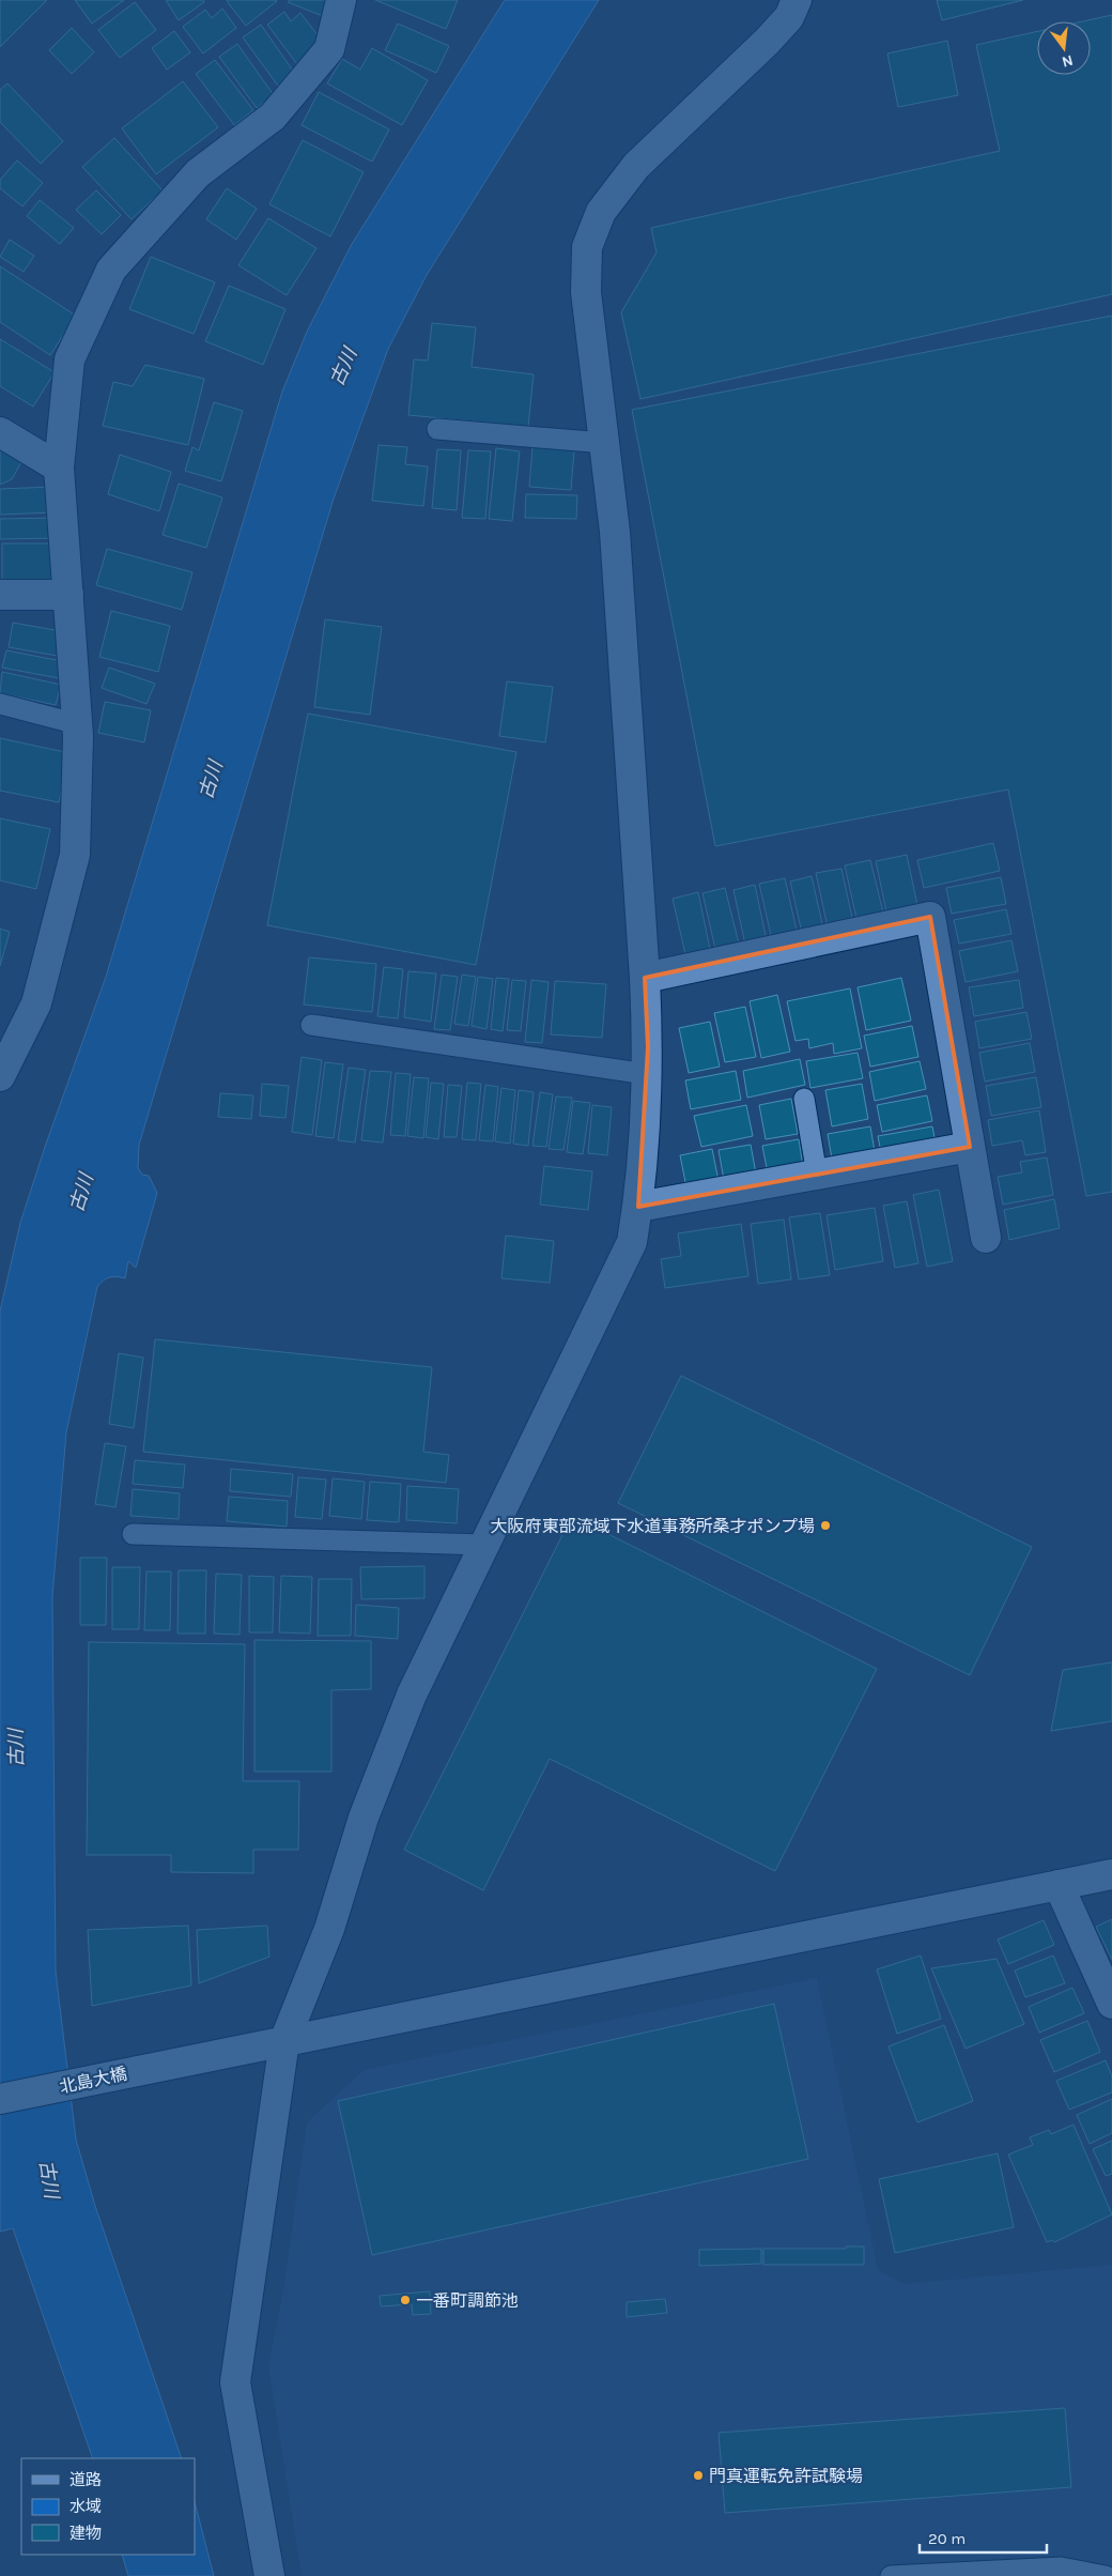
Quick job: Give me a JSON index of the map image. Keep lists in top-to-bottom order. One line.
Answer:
{"streets":{"street":["北島大橋"]},"water":["古川"],"places":["大阪府東部流域下水道事務所桑才ポンプ場","一番町調節池","門真運転免許試験場"],"legend":["道路","水域","建物"],"scale_bar":"20 m","north":"bottom"}
